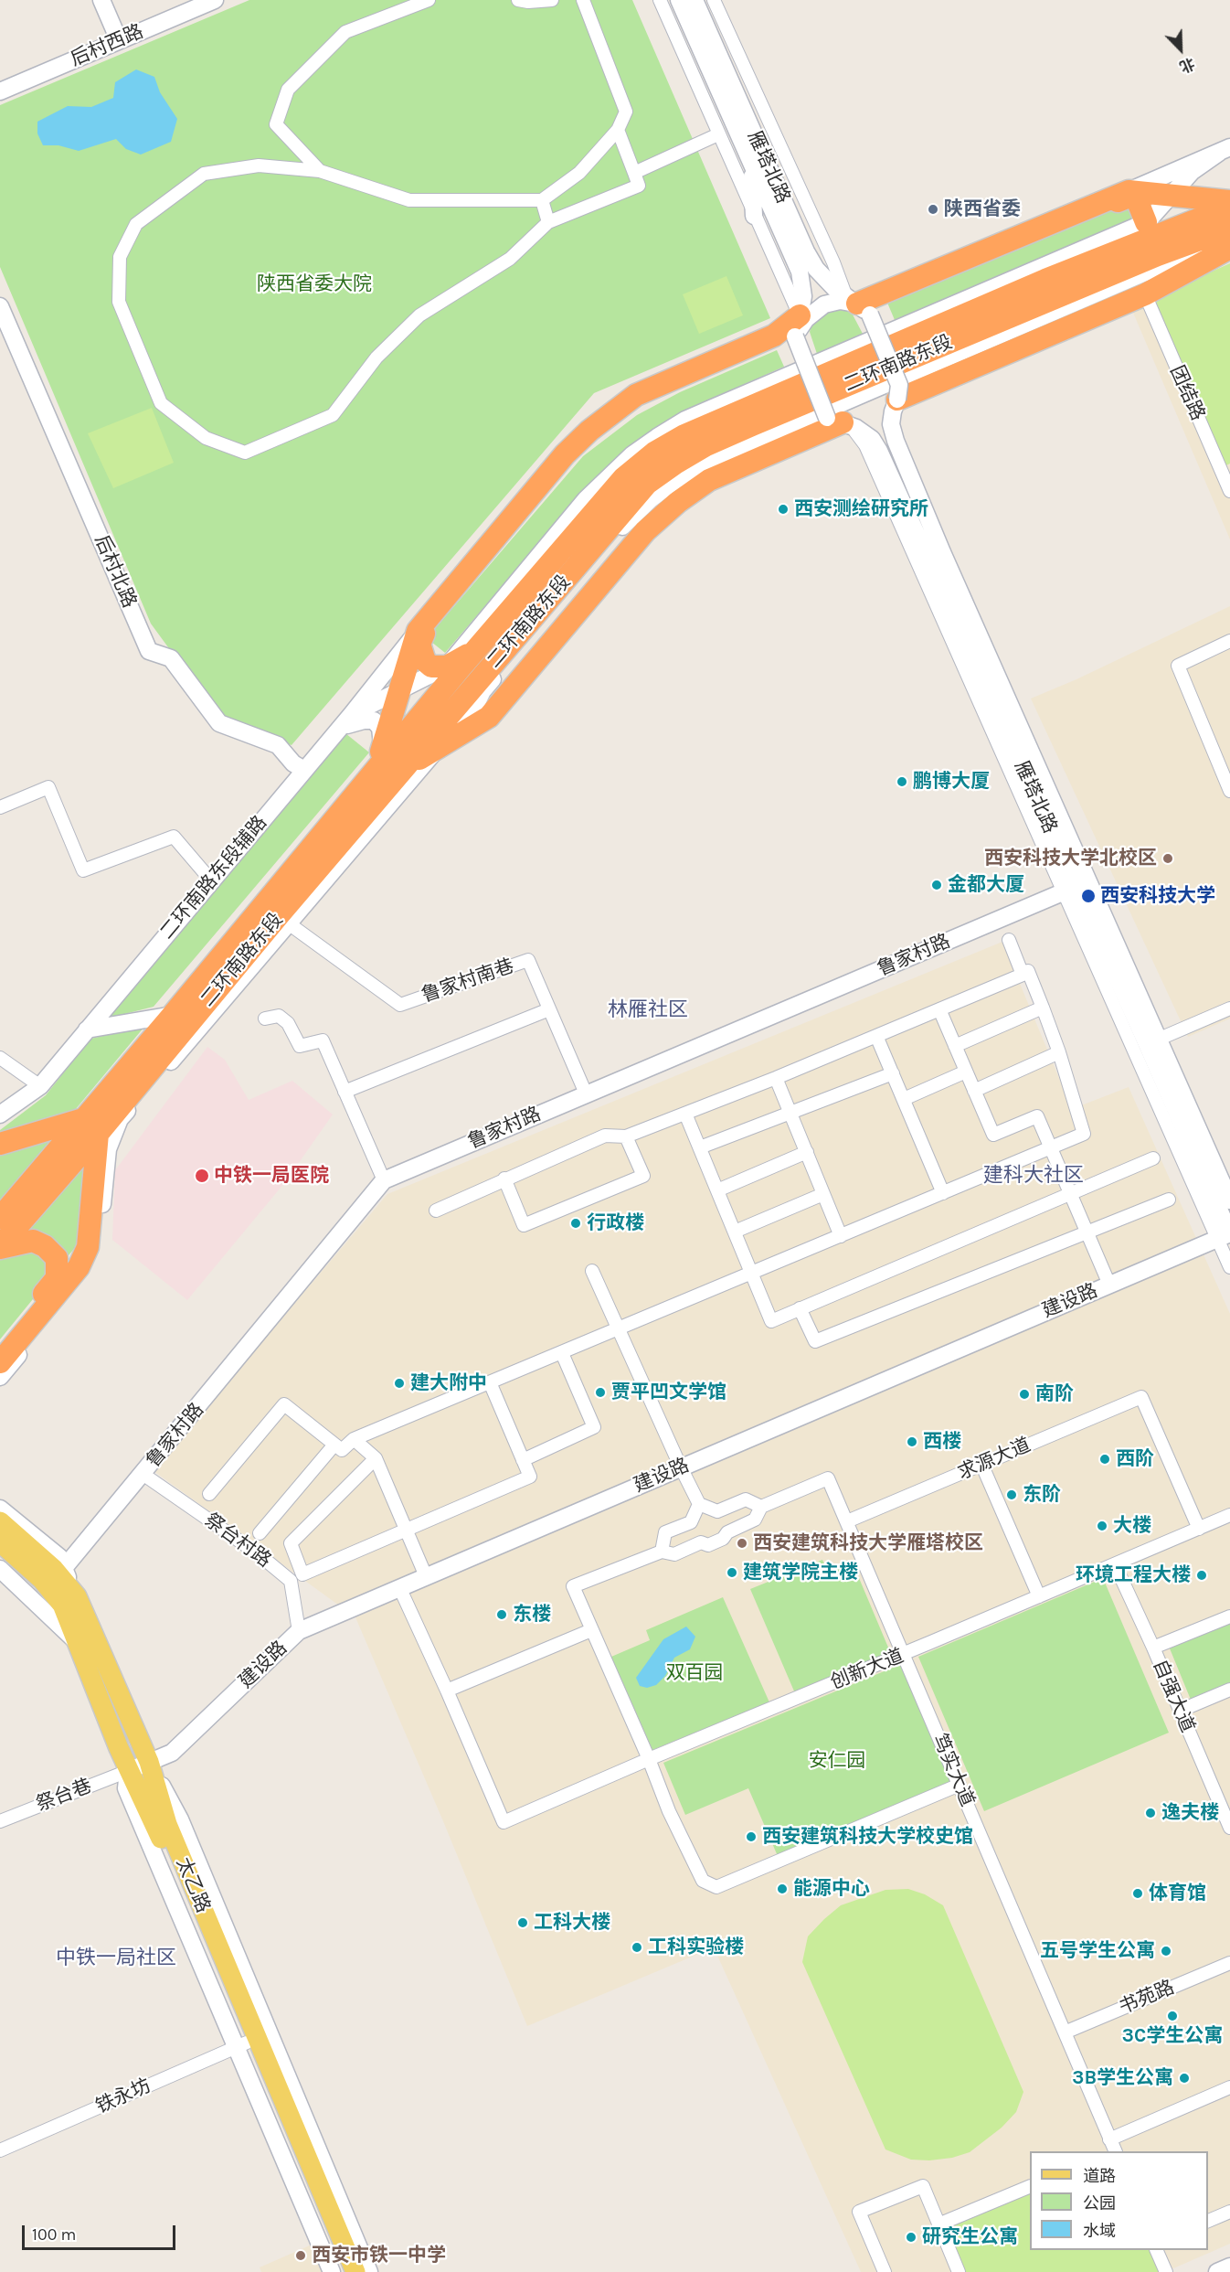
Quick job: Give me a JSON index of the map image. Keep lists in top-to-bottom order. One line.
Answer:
{"streets":{"highway":["二环南路东段"],"main road":["后村西路","雁塔北路","后村北路","二环南路东段辅路","鲁家村路","建设路","太乙路"],"street":["团结路","鲁家村南巷","求源大道","祭台村路","创新大道","自强大道","笃实大道","祭台巷","书苑路","铁永坊"]},"crossings":[["雁塔北路","鲁家村路"],["雁塔北路","建设路"],["后村北路","二环南路东段辅路"],["鲁家村路","鲁家村南巷"],["鲁家村路","祭台村路"],["建设路","祭台村路"],["建设路","祭台巷"],["建设路","太乙路"],["求源大道","创新大道"],["求源大道","笃实大道"],["创新大道","自强大道"],["创新大道","笃实大道"],["笃实大道","书苑路"],["祭台巷","太乙路"],["太乙路","铁永坊"]],"districts":["林雁社区","建科大社区","中铁一局社区"],"parks":["陕西省委大院","双百园","安仁园"],"places":["陕西省委","西安测绘研究所","鹏博大厦","西安科技大学北校区","金都大厦","西安科技大学","中铁一局医院","行政楼","建大附中","贾平凹文学馆","南阶","西楼","西阶","东阶","大楼","西安建筑科技大学雁塔校区","建筑学院主楼","环境工程大楼","东楼","逸夫楼","西安建筑科技大学校史馆","能源中心","体育馆","工科大楼","工科实验楼","五号学生公寓","3C学生公寓","3B学生公寓","研究生公寓","西安市铁一中学"],"legend":["道路","公园","水域"],"scale_bar":"100 m","north":"bottom right"}
